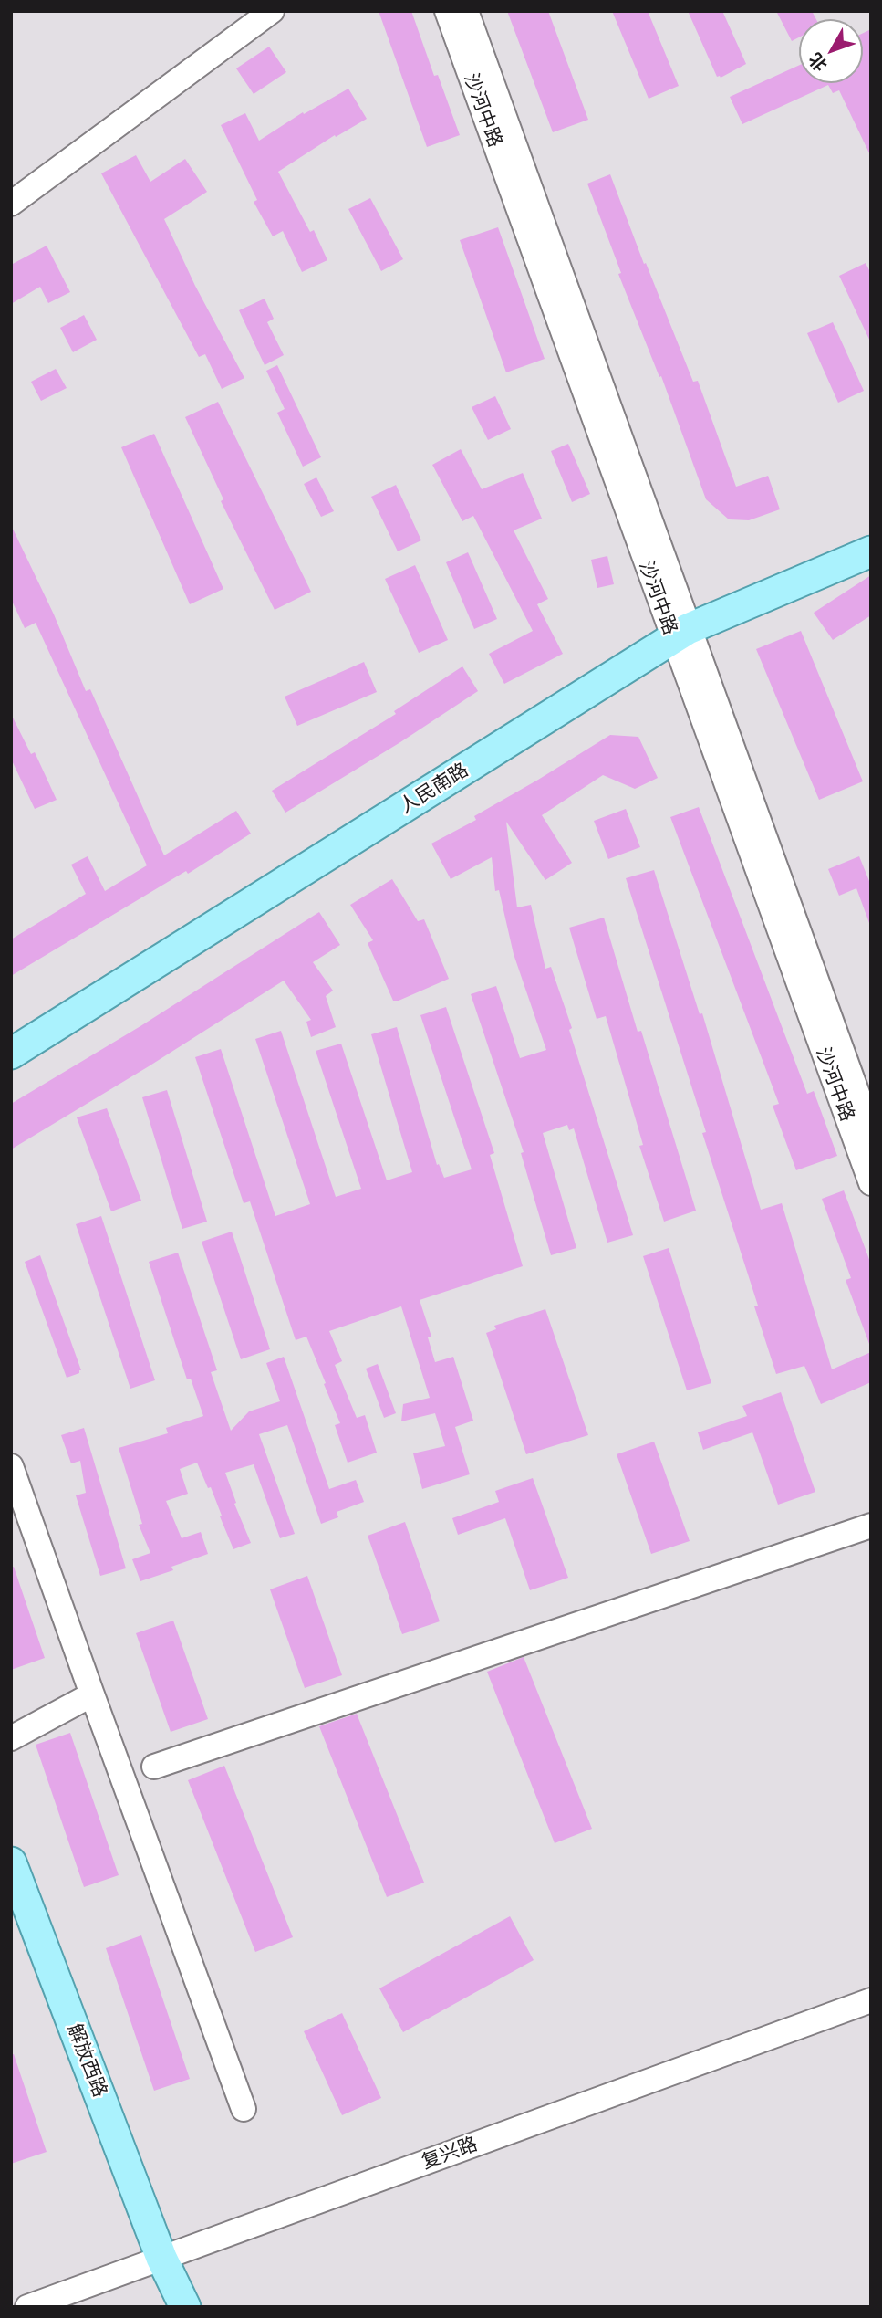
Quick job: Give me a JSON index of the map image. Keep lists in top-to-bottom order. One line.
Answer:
{"streets":{"main road":["人民南路","解放西路"],"street":["沙河中路","复兴路"]},"crossings":[["沙河中路","人民南路"],["解放西路","复兴路"]],"north":"bottom left"}
